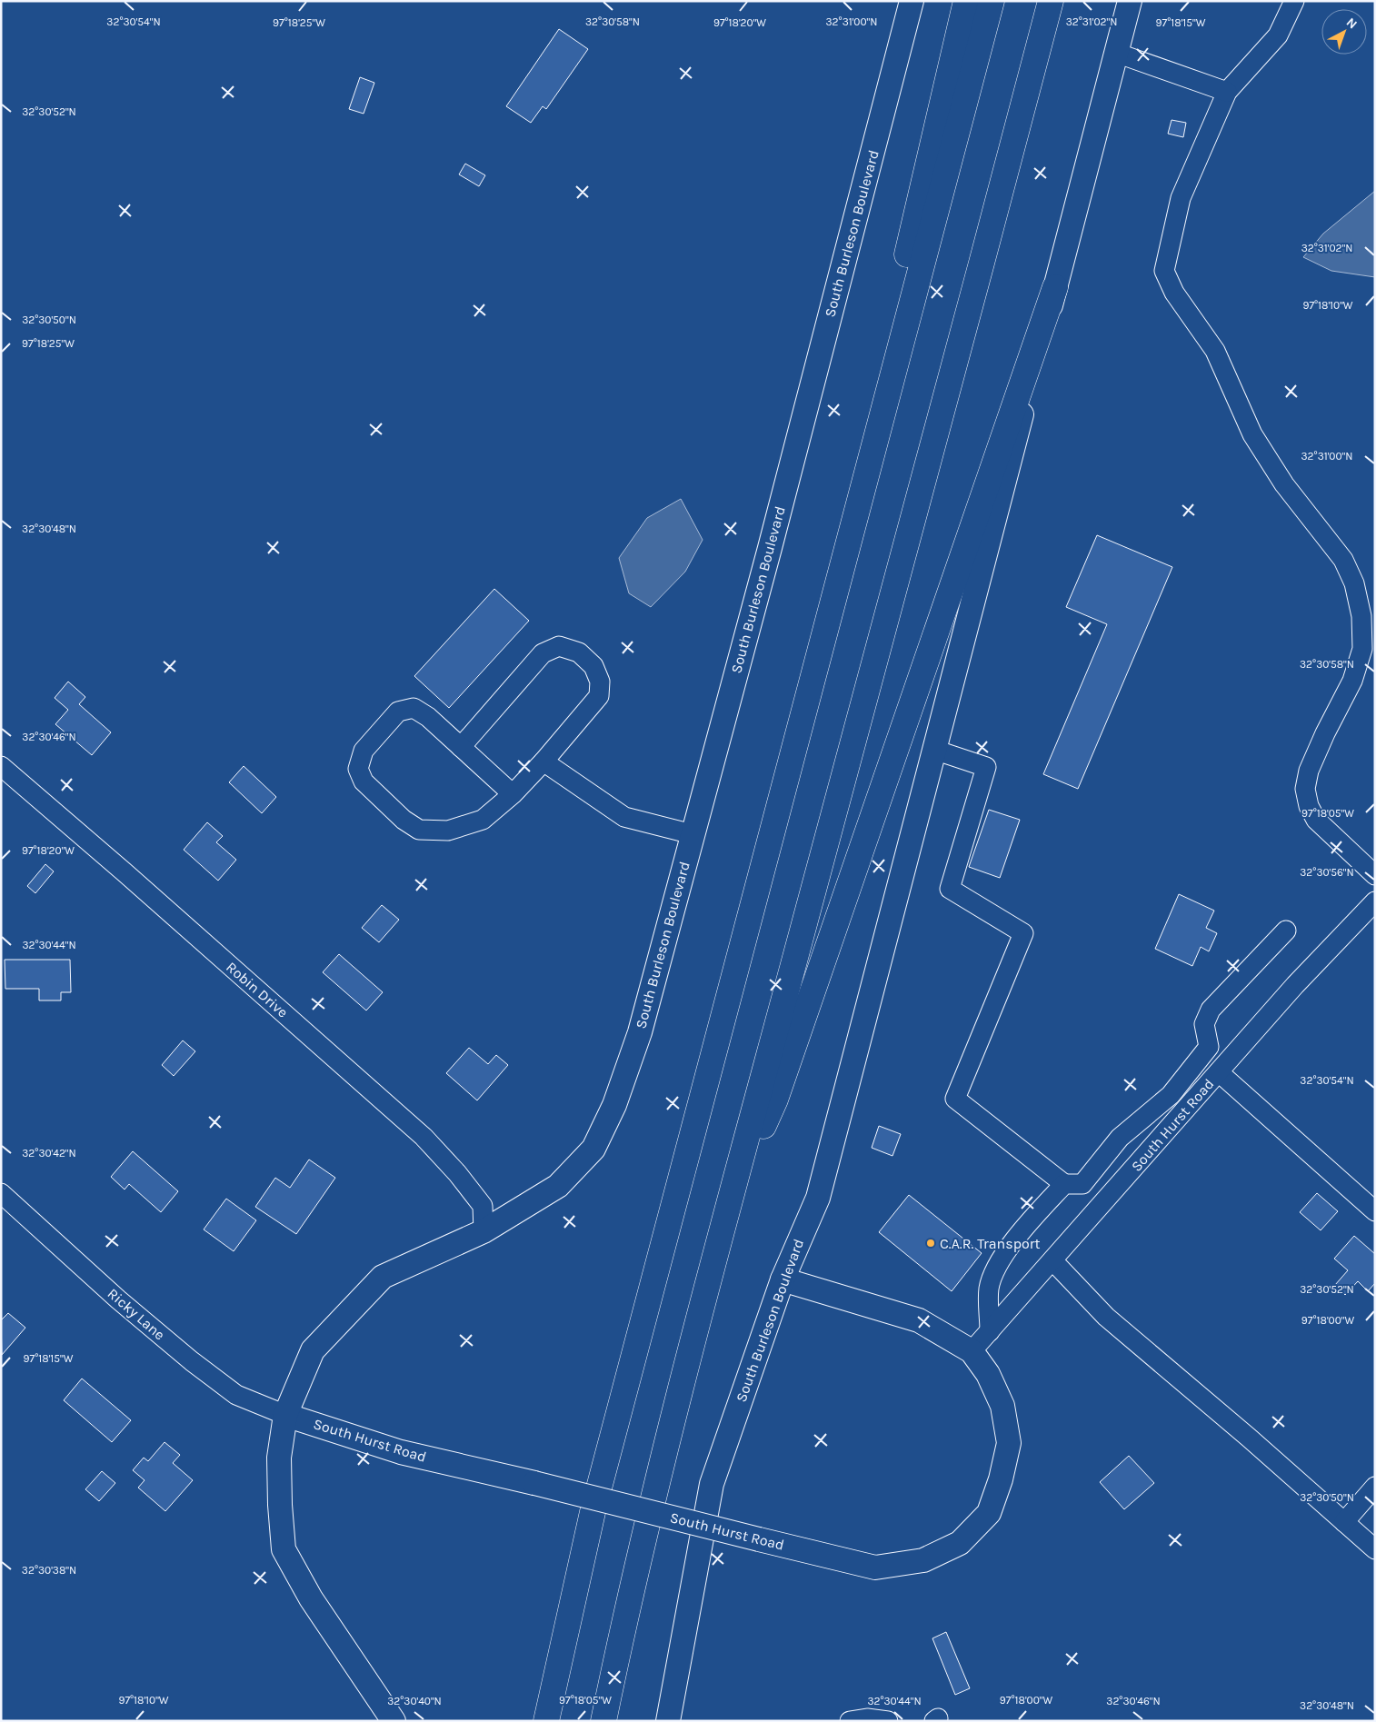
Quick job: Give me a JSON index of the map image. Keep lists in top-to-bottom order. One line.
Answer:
{"streets":{"main road":["South Burleson Boulevard","South Hurst Road"],"street":["Robin Drive","Ricky Lane"]},"crossings":[["South Burleson Boulevard","Robin Drive"],["South Burleson Boulevard","South Hurst Road"],["South Burleson Boulevard","Ricky Lane"],["South Hurst Road","Ricky Lane"]],"places":["C.A.R. Transport"],"north":"top right","coordinates":["32°30'54\"N","32°30'58\"N","32°31'00\"N","32°31'02\"N","97°18'25\"W","97°18'20\"W","97°18'15\"W","32°30'52\"N","97°18'10\"W","32°30'50\"N","32°30'48\"N","32°30'46\"N","97°18'05\"W","32°30'56\"N","32°30'44\"N","32°30'42\"N","97°18'00\"W","32°30'38\"N","32°30'40\"N"]}
